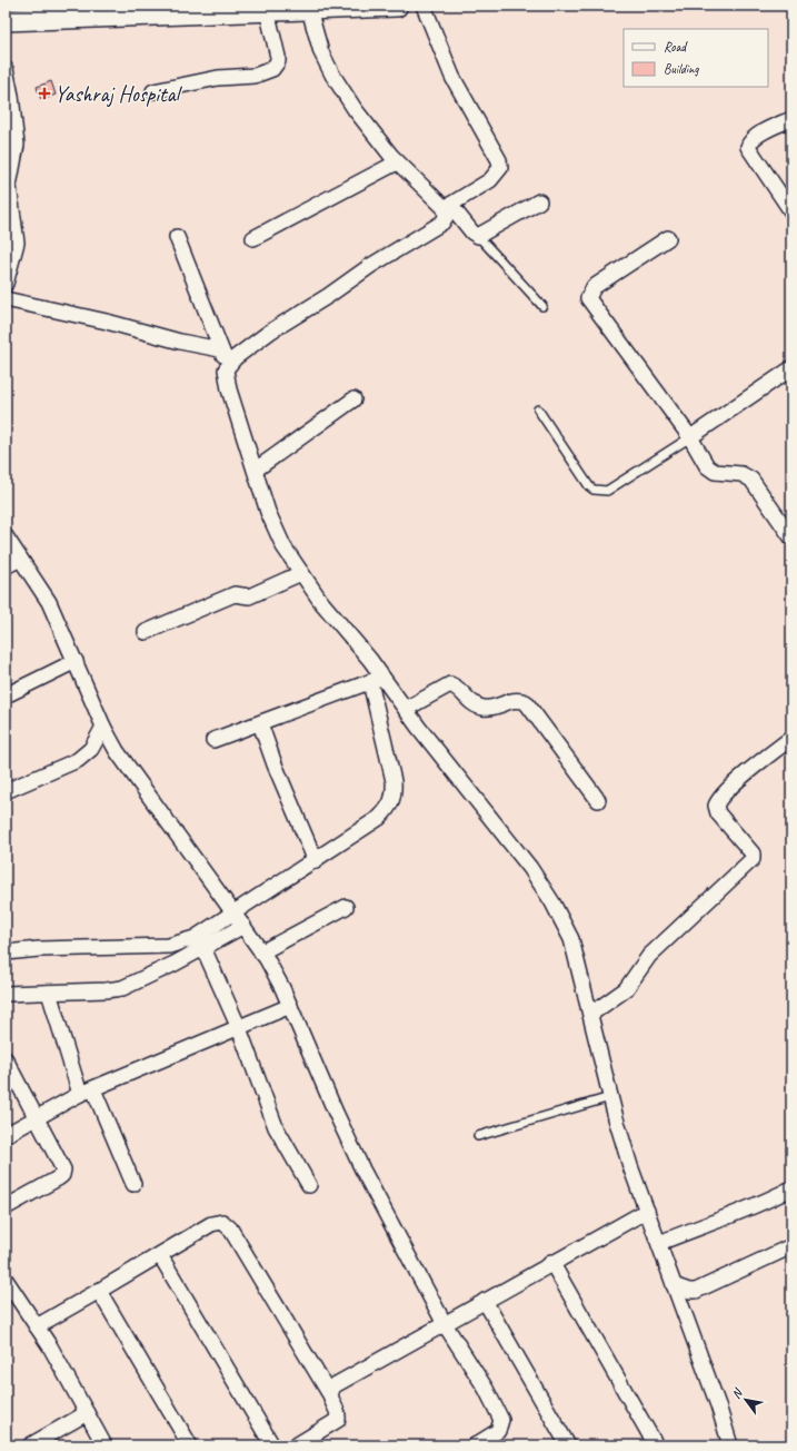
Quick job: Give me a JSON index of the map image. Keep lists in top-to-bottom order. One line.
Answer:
{"places":{"health":["Yashraj Hospital"]},"legend":["Road","Building"],"north":"top left"}
